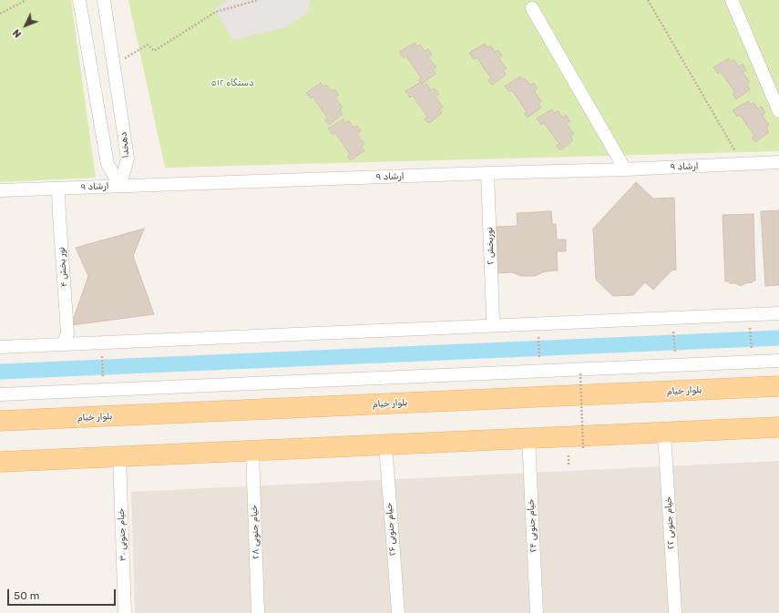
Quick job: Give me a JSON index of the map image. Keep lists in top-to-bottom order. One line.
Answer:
{"streets":{"main road":["بلوار خیام"],"street":["دهخدا","ارشاد ۹","نوربخش ۲","نور بخش ۴","خیام جنوبی ۲۲","خیام جنوبی ۲۴","خیام جنوبی ۲۶","خیام جنوبی ۲۸","خیام جنوبی ۳۰"]},"crossings":[["دهخدا","ارشاد ۹"],["ارشاد ۹","نوربخش ۲"],["ارشاد ۹","نور بخش ۴"]],"parks":["۵۱۲ دستگاه"],"scale_bar":"50 m","north":"bottom left"}
